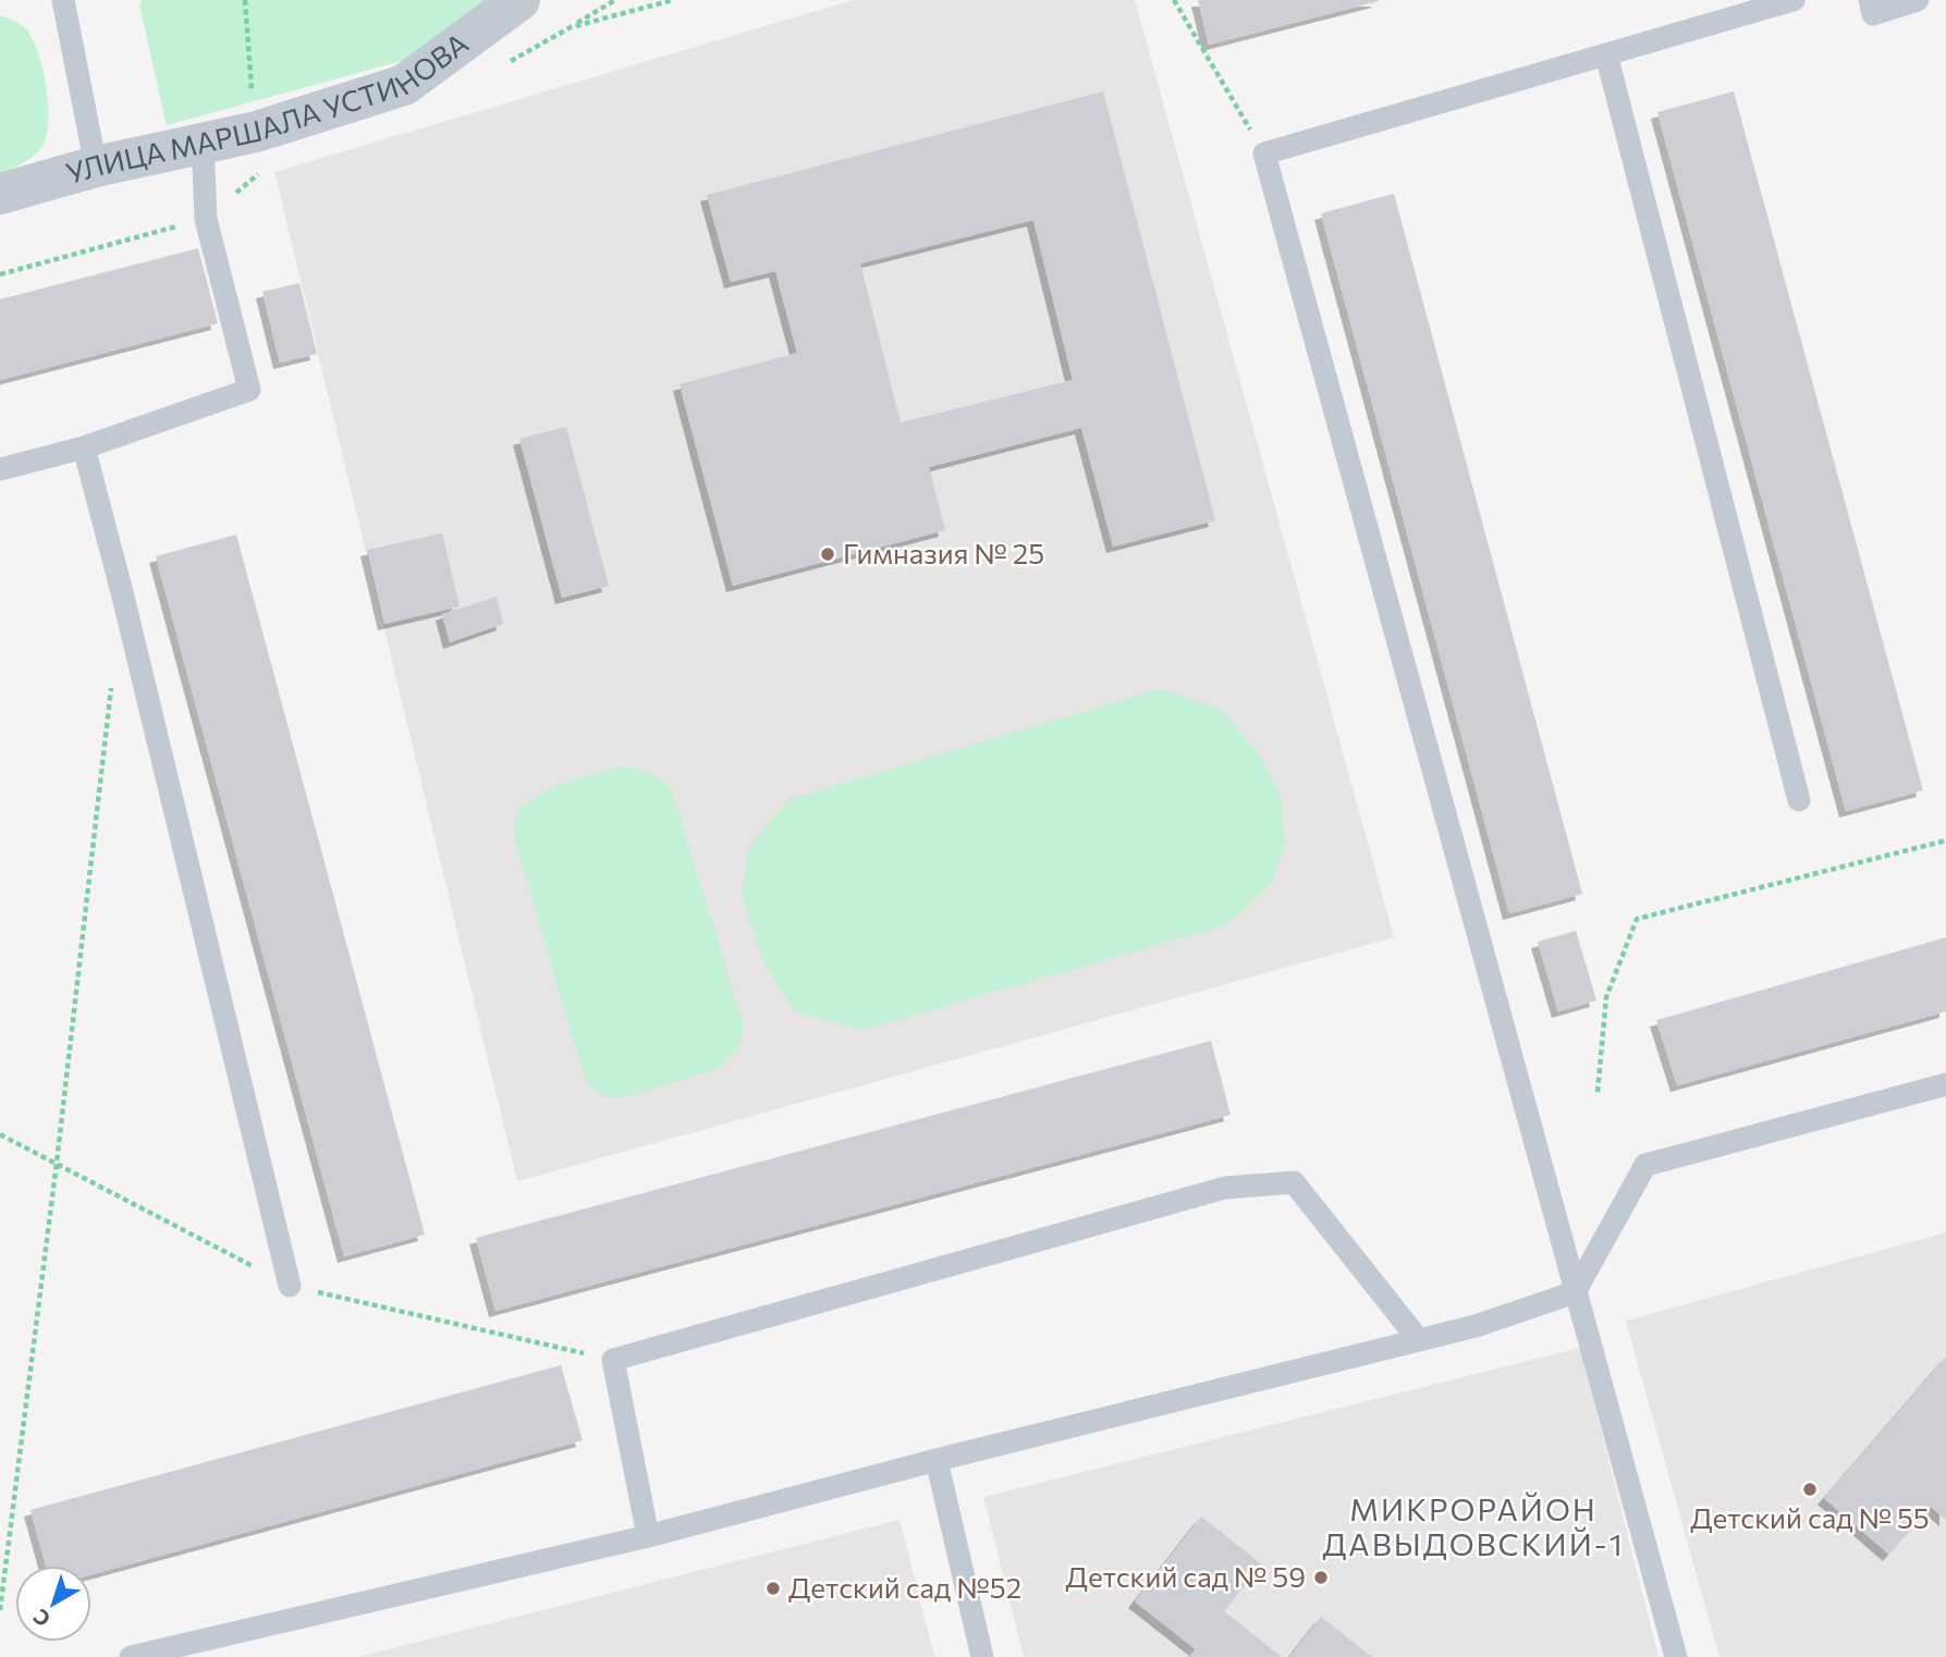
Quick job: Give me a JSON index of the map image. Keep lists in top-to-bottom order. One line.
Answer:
{"streets":{"street":["УЛИЦА МАРШАЛА УСТИНОВА"]},"districts":["МИКРОРАЙОН ДАВЫДОВСКИЙ-1"],"places":["Гимназия № 25","Детский сад № 55","Детский сад № 59","Детский сад №52"],"north":"bottom left"}
